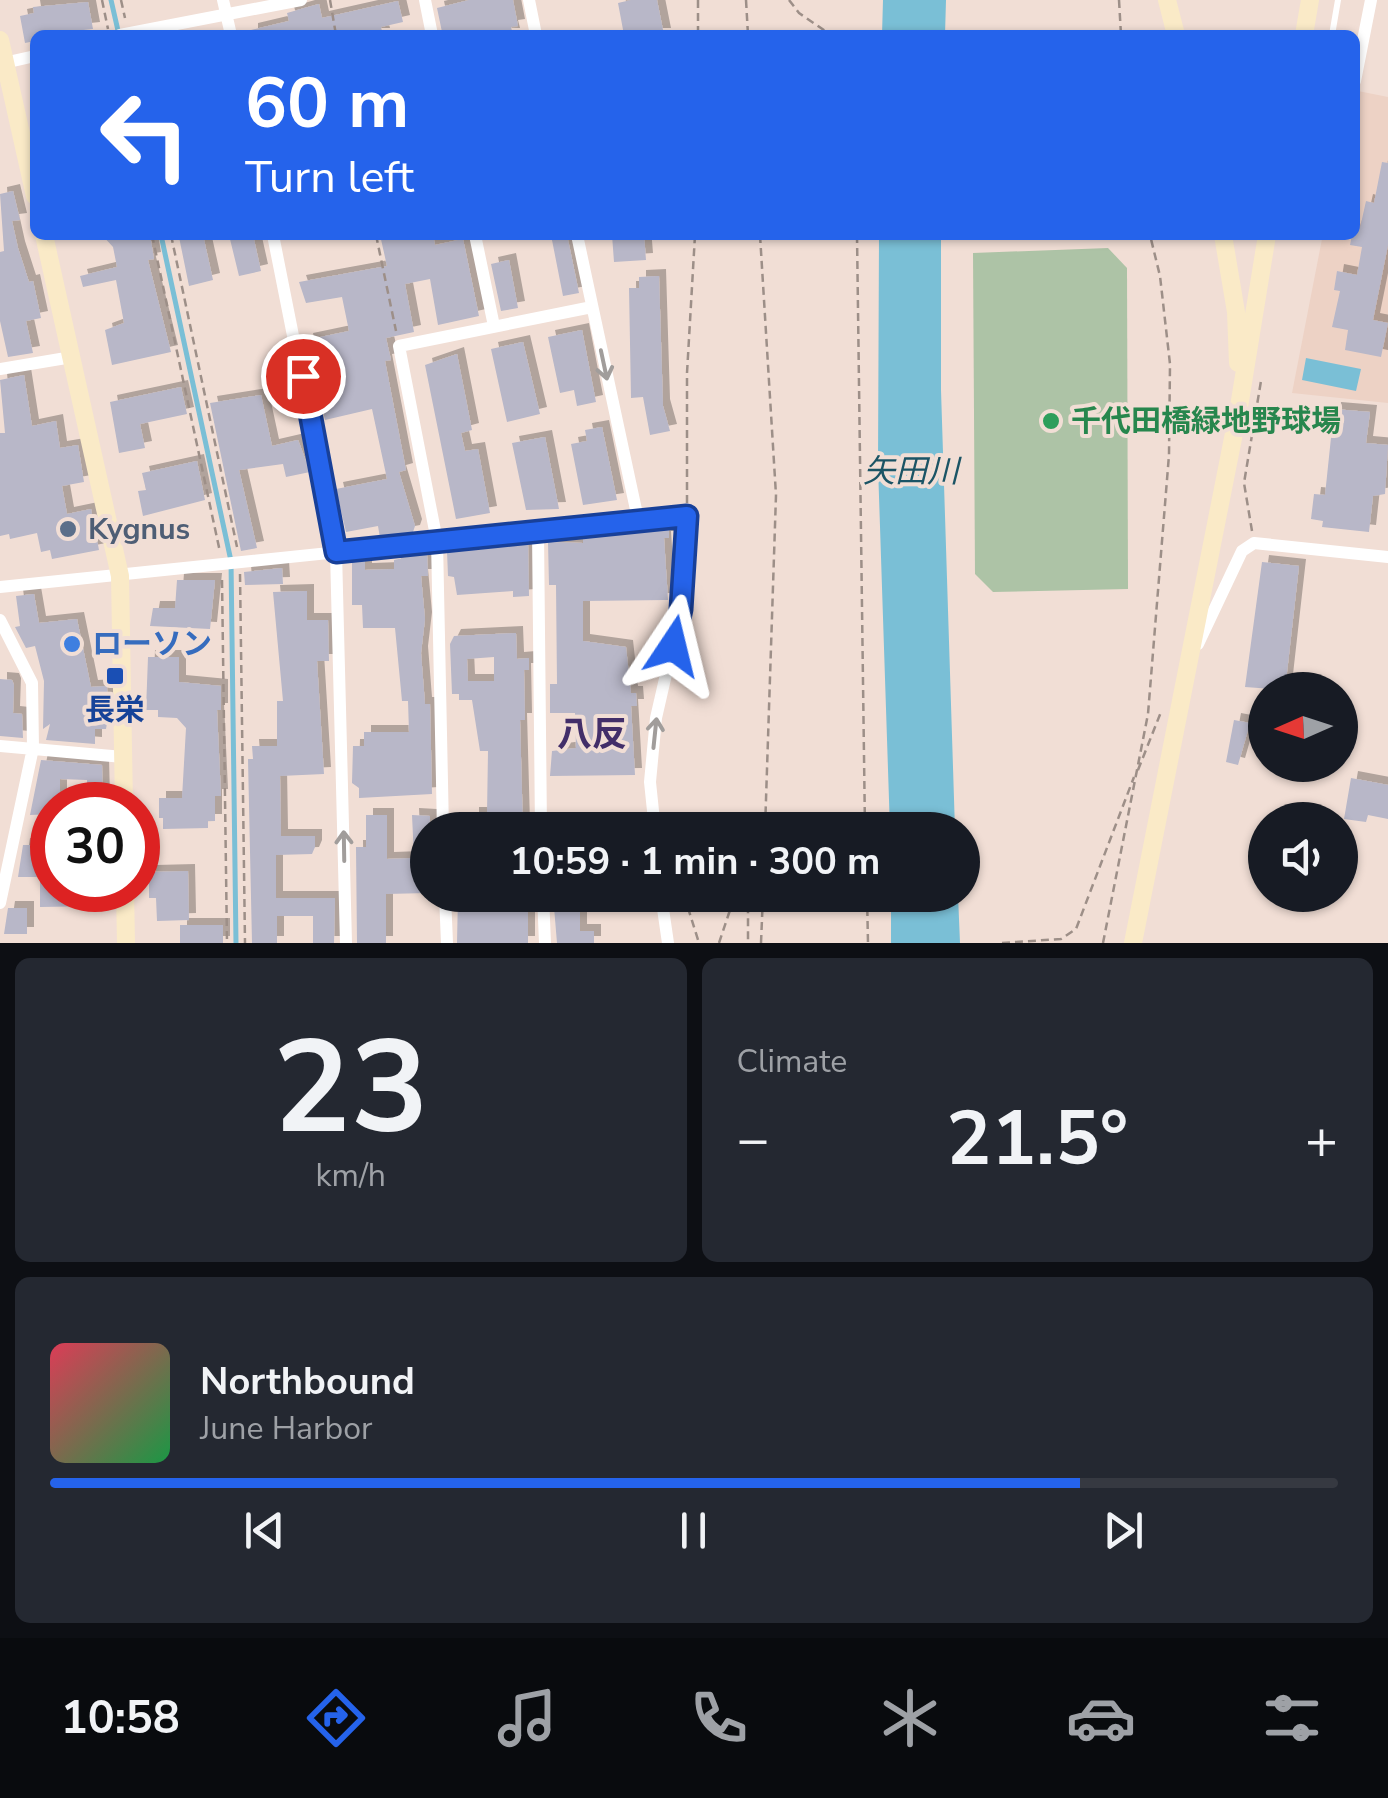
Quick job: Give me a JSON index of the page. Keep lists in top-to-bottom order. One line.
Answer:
{"districts":["八反"],"water":["矢田川"],"places":{"other":["千代田橋緑地野球場","Kygnus","ローソン"],"transit":["長栄"]},"north":"left","page":{"turn":["60 m","Turn left"],"limit":"30","trip":"10:59 · 1 min · 300 m","tile":[["23","km/h"],"Climate"],"heat":["−","21.5°","+"],"song":["Northbound","June Harbor"],"tabs":"10:58"}}
